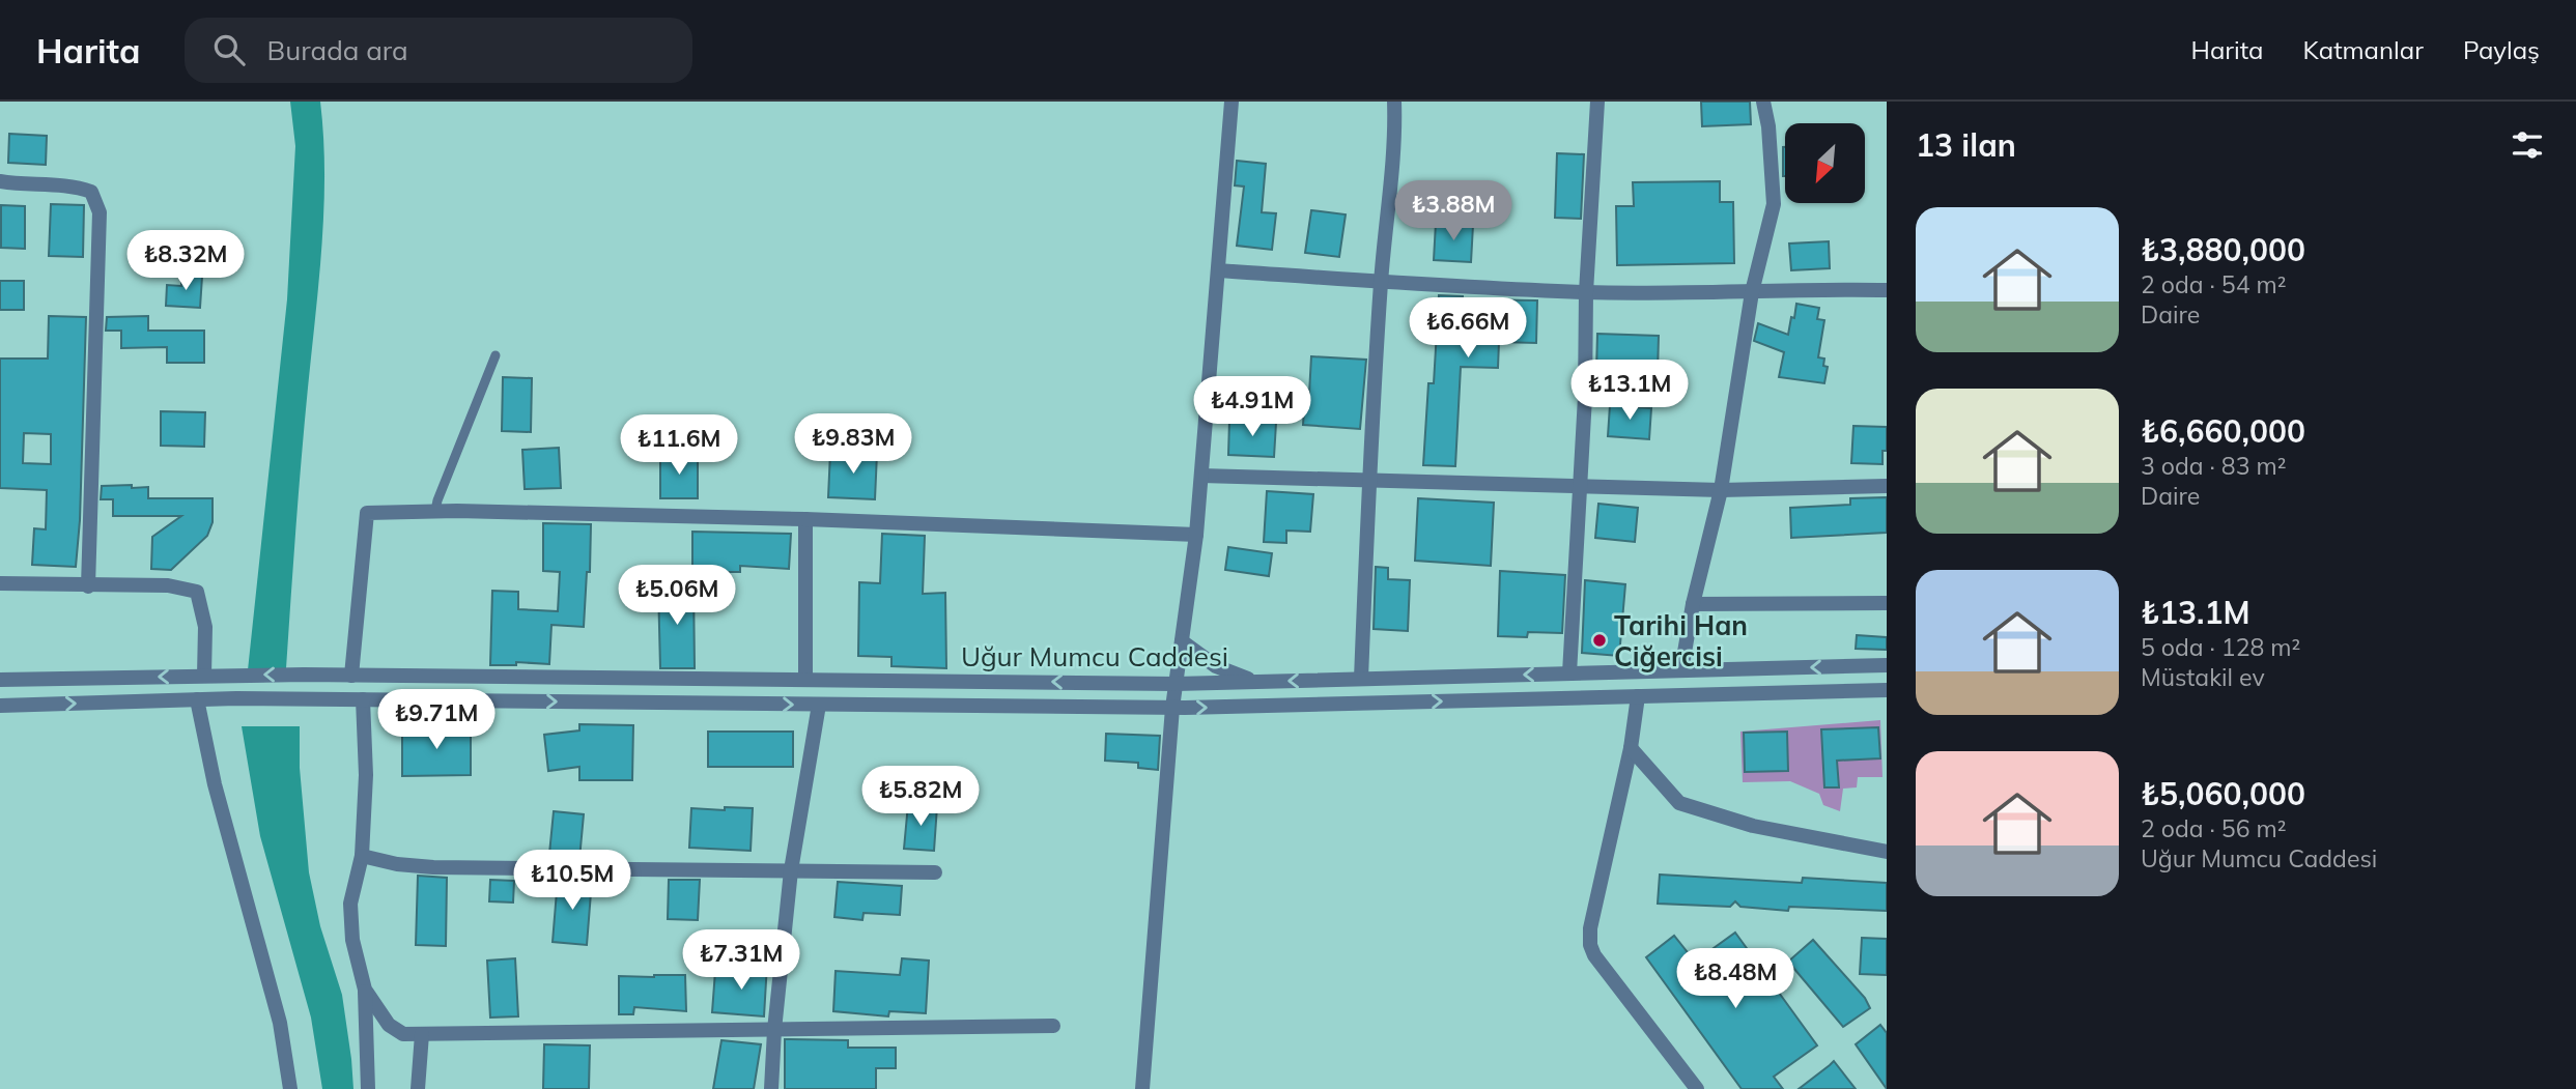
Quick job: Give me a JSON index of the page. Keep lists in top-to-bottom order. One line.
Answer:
{"streets":{"street":["Uğur Mumcu Caddesi"]},"places":["Tarihi Han Ciğercisi"],"north":"bottom left","page":{"header":"Harita","search":"Burada ara","nav":["Harita","Katmanlar","Paylaş"],"heading":"13 ilan","price":["₺3.88M","₺8.32M","₺6.66M","₺13.1M","₺4.91M","₺9.83M","₺11.6M","₺5.06M","₺9.71M","₺5.82M","₺10.5M","₺7.31M","₺8.48M"],"list":[{"name":"₺3,880,000","note":"2 oda · 54 m² · Daire"},{"name":"₺6,660,000","note":"3 oda · 83 m² · Daire"},{"name":"₺13.1M","note":"5 oda · 128 m² · Müstakil ev"},{"name":"₺5,060,000","note":"2 oda · 56 m² · Uğur Mumcu Caddesi"}]}}
